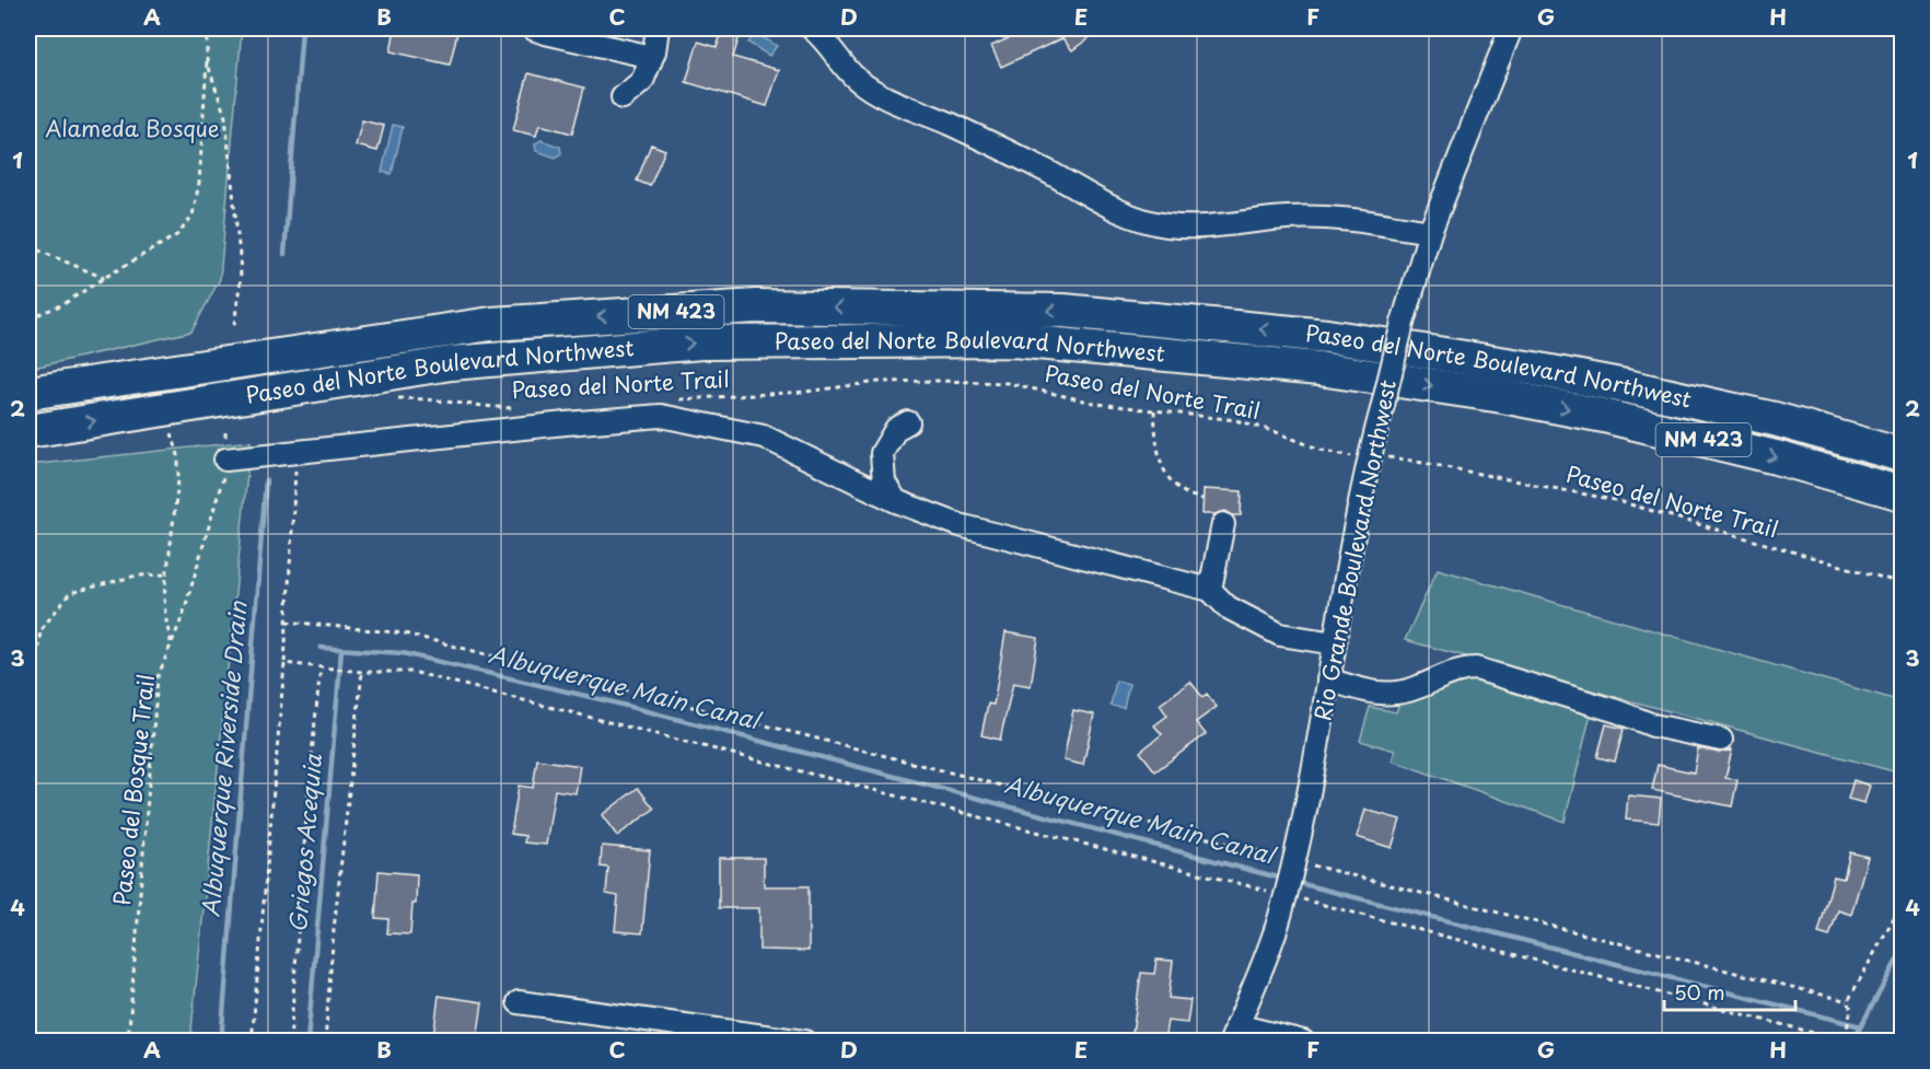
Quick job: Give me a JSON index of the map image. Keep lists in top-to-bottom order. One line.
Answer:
{"streets":{"highway":["NM 423","Paseo del Norte Boulevard Northwest"],"street":["Rio Grande Boulevard Northwest"],"path":["Paseo del Norte Trail","Paseo del Bosque Trail"]},"crossings":[["Paseo del Norte Trail","Rio Grande Boulevard Northwest"]],"water":["Albuquerque Main Canal","Albuquerque Riverside Drain","Griegos Acequia"],"parks":["Alameda Bosque"],"scale_bar":"50 m","grid":{"columns":["A","B","C","D","E","F","G","H"],"rows":["1","2","3","4"]}}
